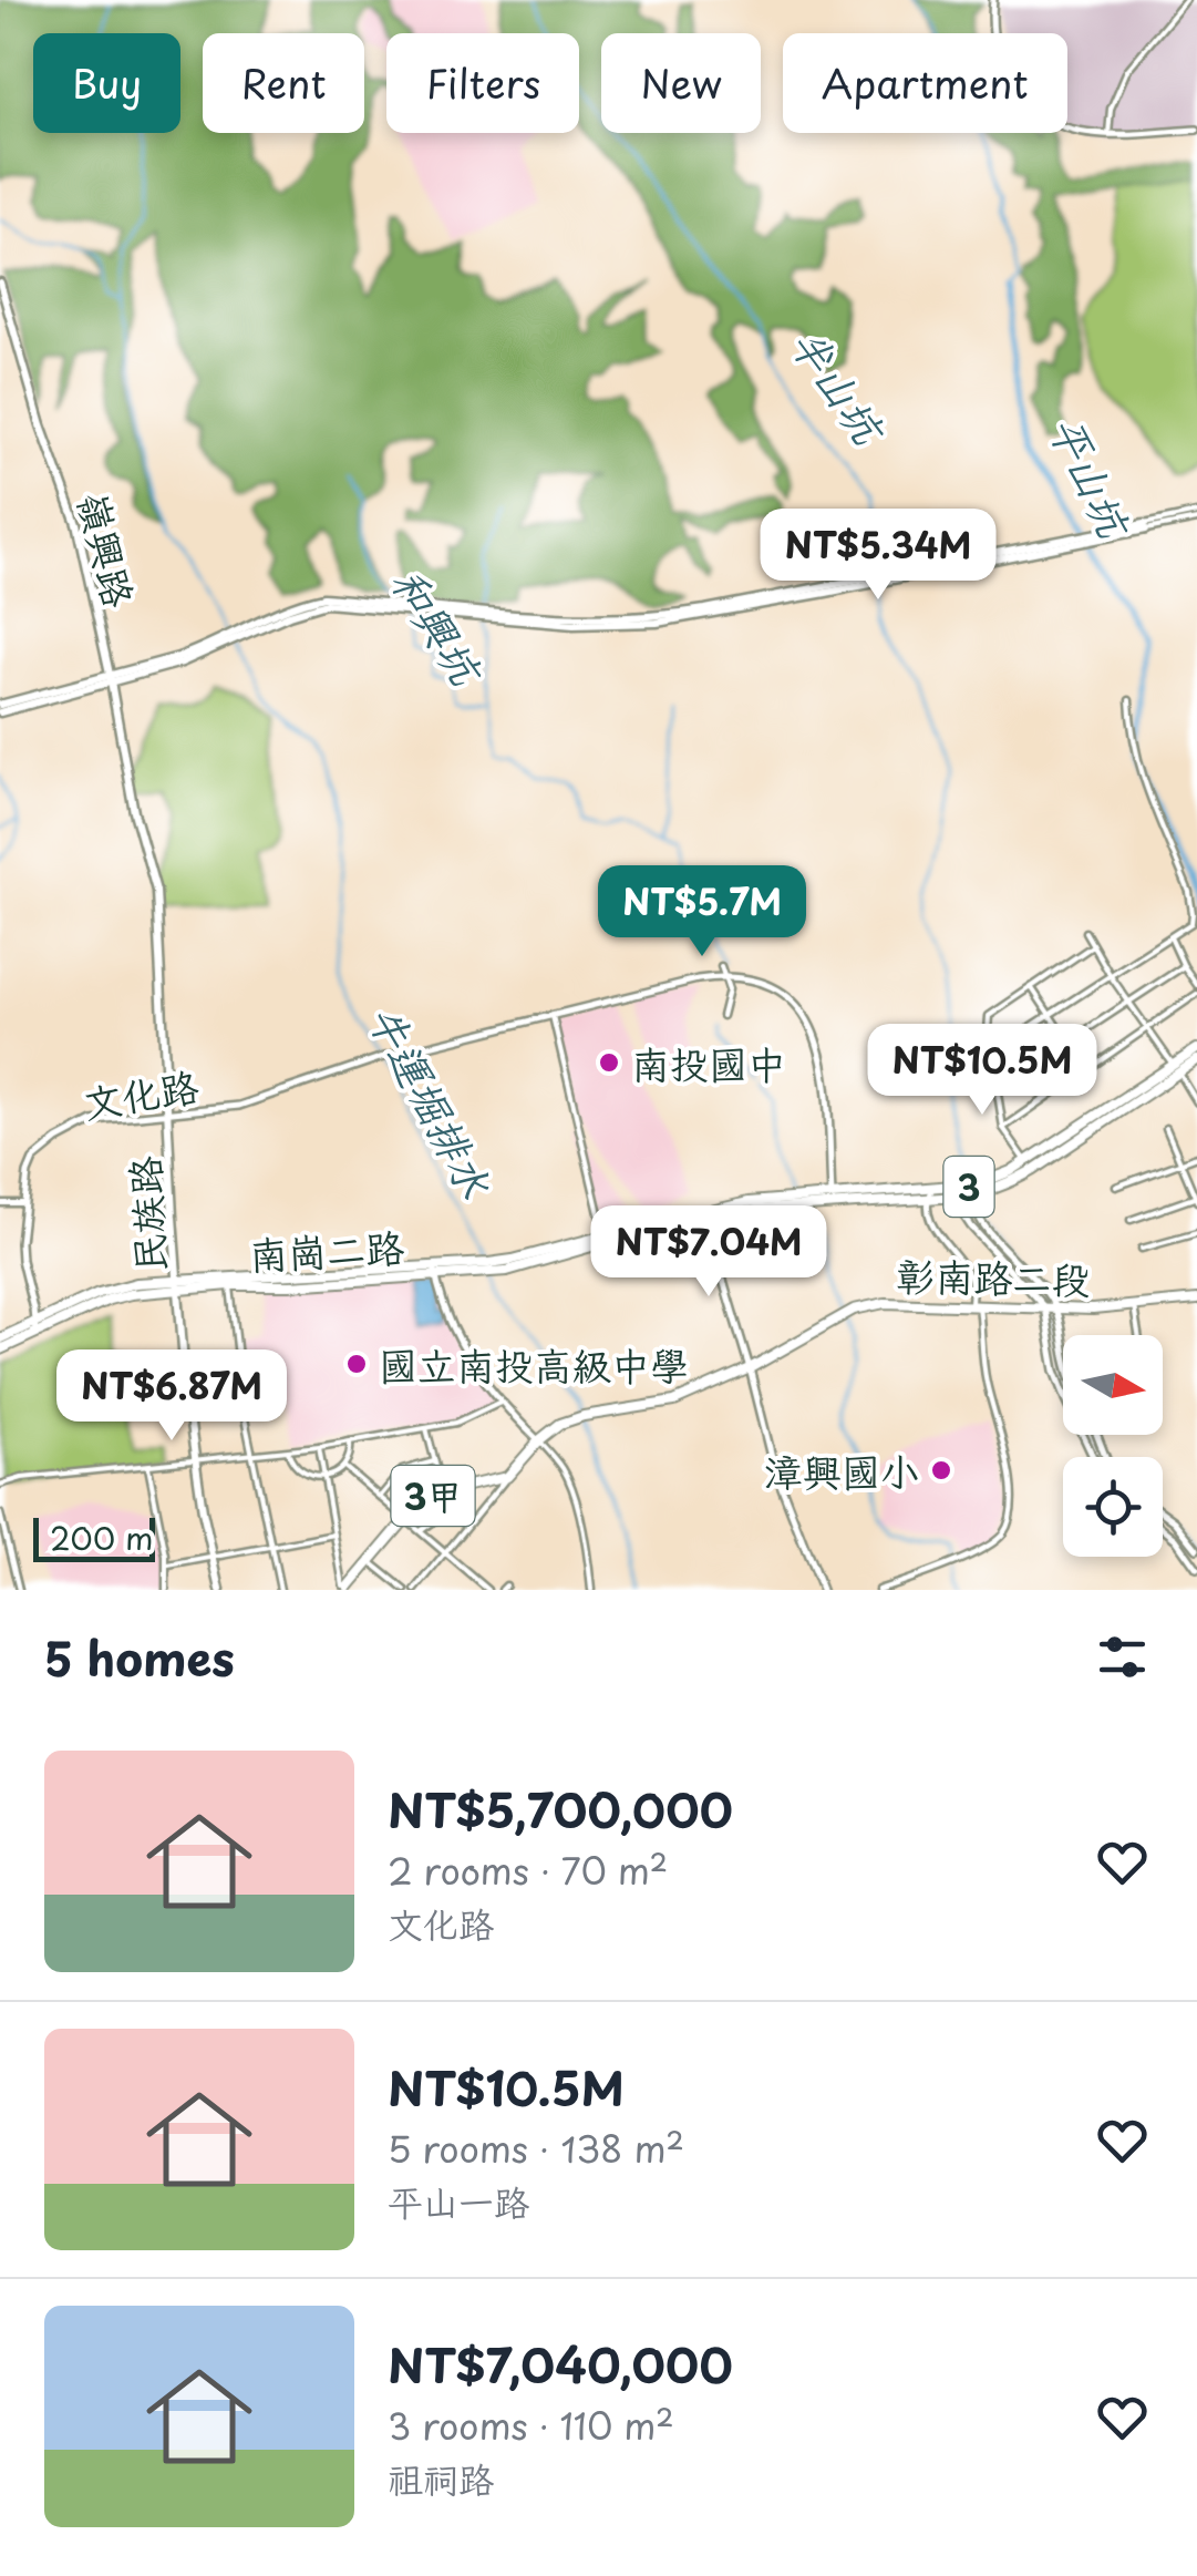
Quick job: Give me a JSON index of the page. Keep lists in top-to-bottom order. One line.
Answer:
{"streets":{"main road":["嶺興路","3","民族路","南崗二路","彰南路二段","3甲"],"street":["文化路"]},"crossings":[["嶺興路","民族路"],["文化路","3"],["文化路","民族路"],["3","民族路"],["3","南崗二路"],["民族路","南崗二路"],["彰南路二段","3甲"]],"water":["半山坑","平山坑","和興坑","牛運堀排水"],"places":["南投國中","國立南投高級中學","漳興國小"],"scale_bar":"200 m","north":"right","page":{"chip":["Buy","Rent","Filters","New","Apartment"],"price":["NT$5.34M","NT$5.7M","NT$10.5M","NT$7.04M","NT$6.87M"],"scale":"200 m","heading":"5 homes","list":[{"name":"NT$5,700,000","note":"2 rooms · 70 m² · 文化路"},{"name":"NT$10.5M","note":"5 rooms · 138 m² · 平山一路"},{"name":"NT$7,040,000","note":"3 rooms · 110 m² · 祖祠路"}]}}
